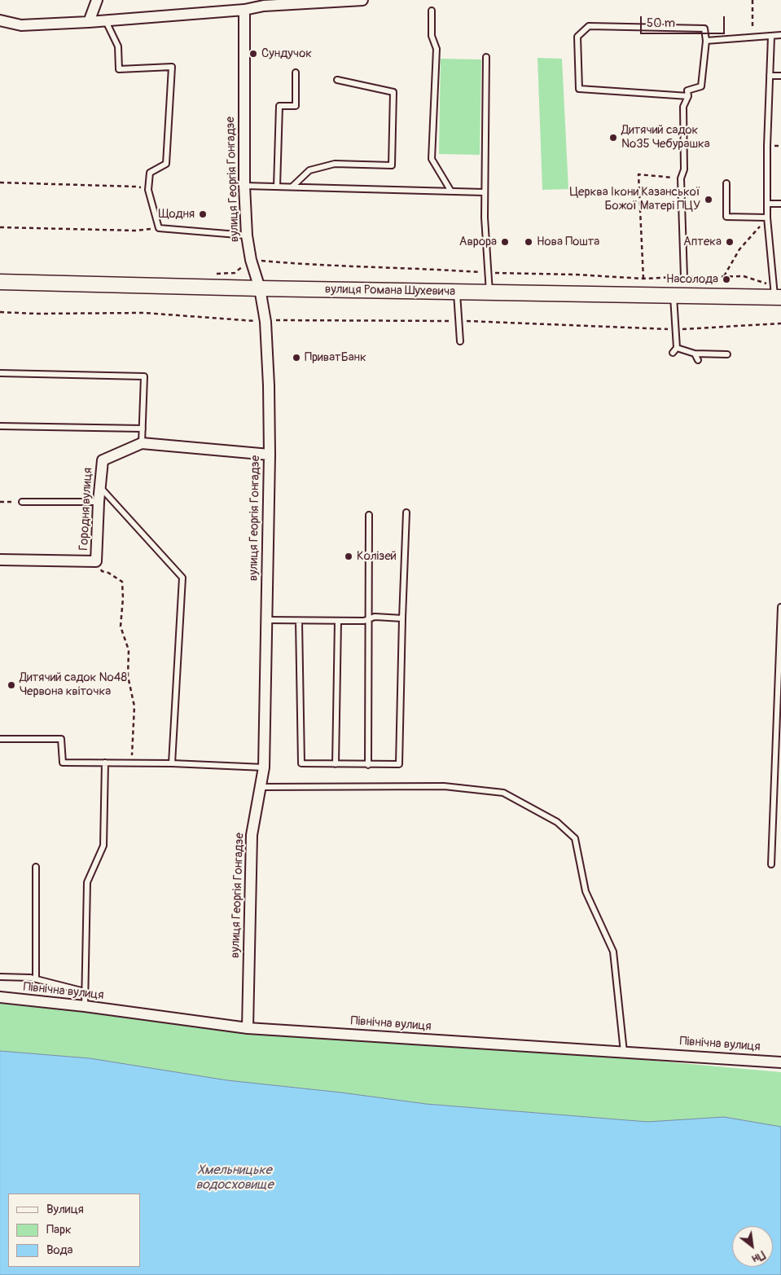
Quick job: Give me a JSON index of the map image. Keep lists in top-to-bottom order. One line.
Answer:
{"streets":{"main road":["вулиця Романа Шухевича"],"street":["вулиця Георгія Гонгадзе","Городня вулиця","Північна вулиця"]},"crossings":[["вулиця Георгія Гонгадзе","вулиця Романа Шухевича"],["вулиця Георгія Гонгадзе","Городня вулиця"],["вулиця Георгія Гонгадзе","Північна вулиця"]],"water":["Хмельницьке водосховище"],"places":["Сундучок","Дитячий садок №35 Чебурашка","Церква Ікони Казанської Божої Матері ПЦУ","Щодня","Аврора","Нова Пошта","Аптека","Насолода","ПриватБанк","Колізей","Дитячий садок №48 Червона квіточка"],"legend":["Вулиця","Парк","Вода"],"scale_bar":"50 m","north":"bottom right"}
